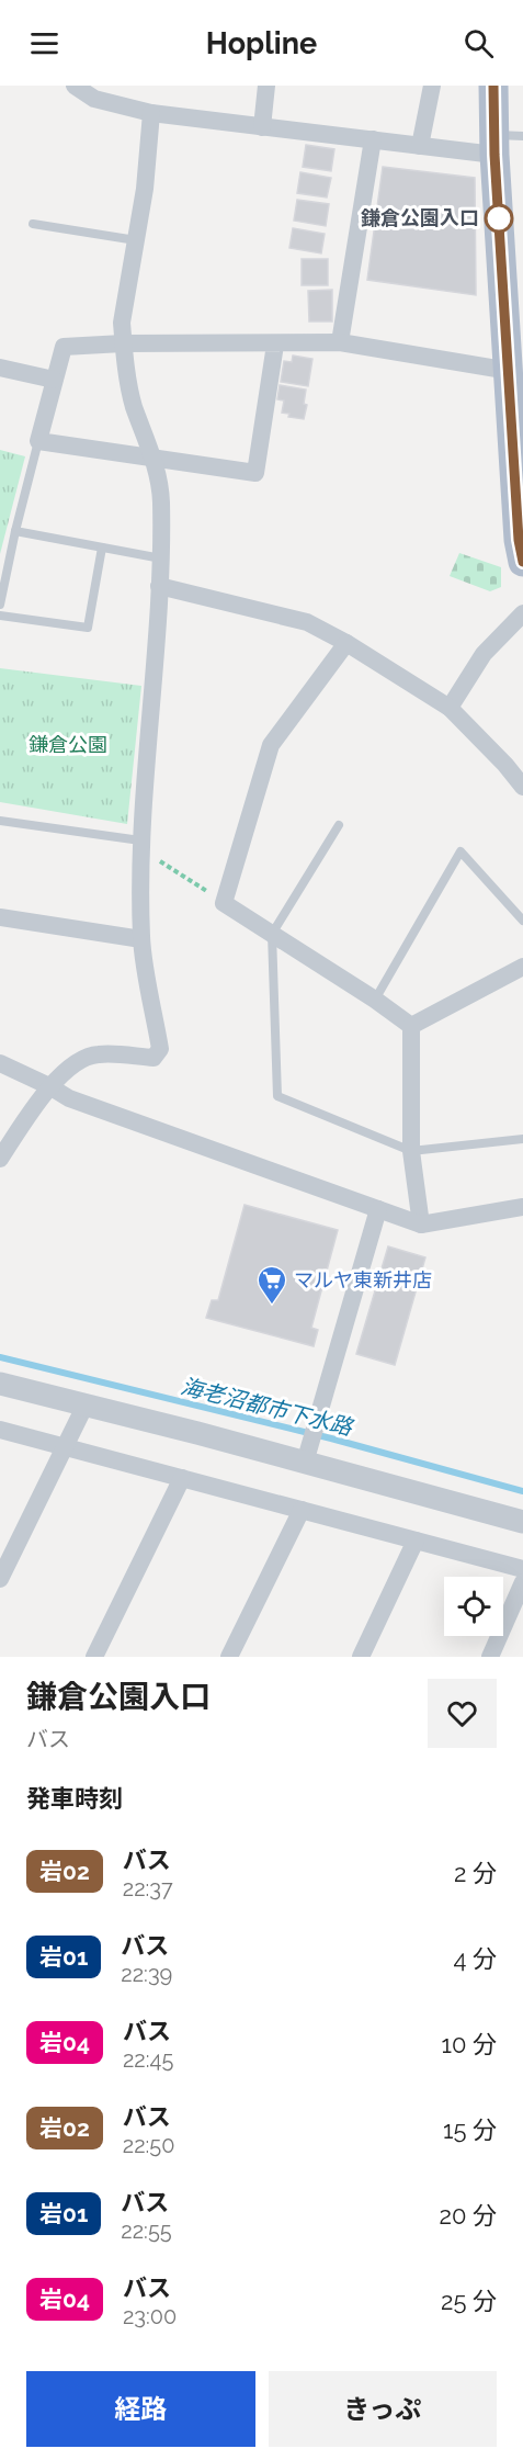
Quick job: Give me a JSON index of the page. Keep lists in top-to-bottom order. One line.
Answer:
{"water":["海老沼都市下水路"],"parks":["鎌倉公園"],"places":{"other":["鎌倉公園入口"],"supermarket":["マルヤ東新井店"]},"lines":["bus line 岩02"],"page":{"header":"Hopline","heading":[["鎌倉公園入口","バス"],"発車時刻"],"list":[{"mark":"岩02","name":"バス","note":"22:37","value":"2 分"},{"mark":"岩01","name":"バス","note":"22:39","value":"4 分"},{"mark":"岩04","name":"バス","note":"22:45","value":"10 分"},{"mark":"岩02","name":"バス","note":"22:50","value":"15 分"},{"mark":"岩01","name":"バス","note":"22:55","value":"20 分"},{"mark":"岩04","name":"バス","note":"23:00","value":"25 分"}],"buttons":["経路","きっぷ"]}}
